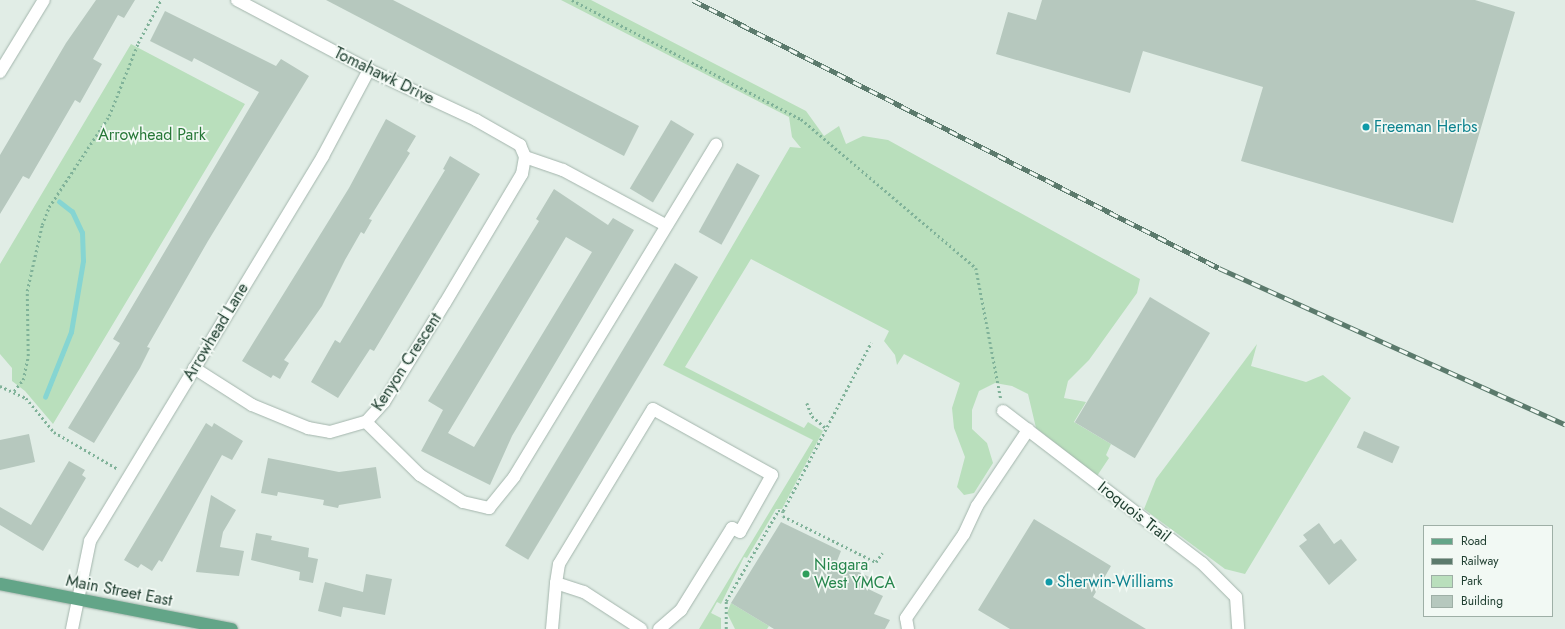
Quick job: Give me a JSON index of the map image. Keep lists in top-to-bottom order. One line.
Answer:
{"streets":{"main road":["Main Street East"],"street":["Tomahawk Drive","Arrowhead Lane","Kenyon Crescent","Iroquois Trail"]},"crossings":[["Tomahawk Drive","Arrowhead Lane"],["Tomahawk Drive","Kenyon Crescent"],["Arrowhead Lane","Kenyon Crescent"],["Arrowhead Lane","Main Street East"]],"parks":["Arrowhead Park"],"places":["Freeman Herbs","Niagara West YMCA","Sherwin-Williams"],"legend":["Road","Railway","Park","Building"]}
